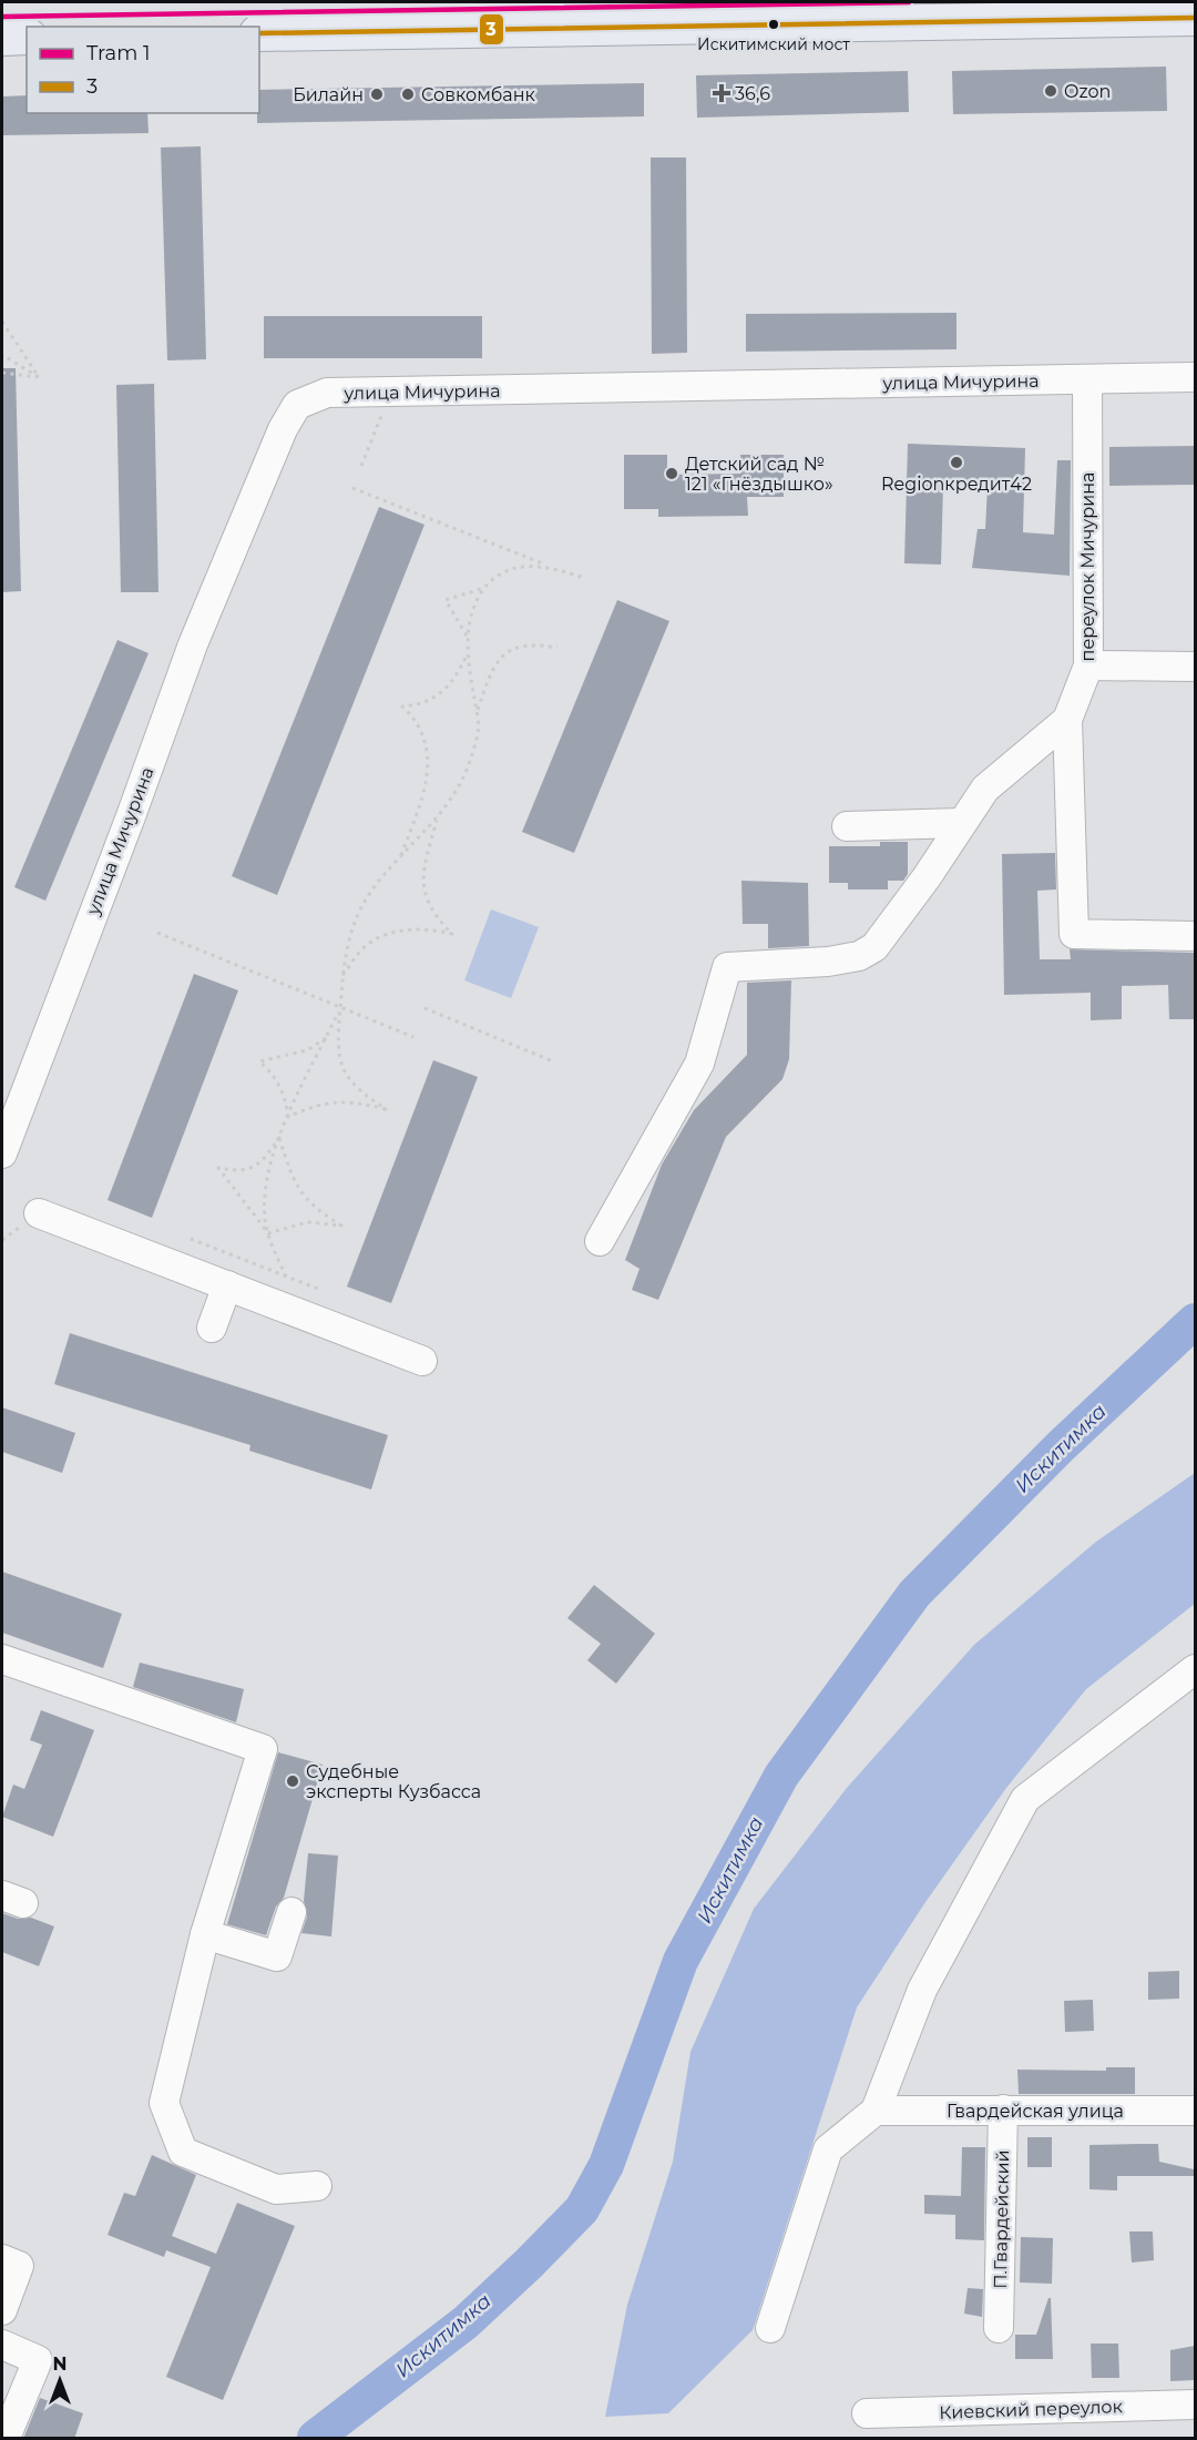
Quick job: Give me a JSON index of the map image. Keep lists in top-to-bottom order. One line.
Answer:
{"streets":{"street":["улица Мичурина","переулок Мичурина","Гвардейская улица","П.Гвардейский","Киевский переулок"]},"crossings":[["улица Мичурина","переулок Мичурина"],["Гвардейская улица","П.Гвардейский"]],"water":["Искитимка"],"places":{"other":["Искитимский мост","Ozon","Билайн","Совкомбанк","Regionкредит42","Детский сад № 121 «Гнёздышко»","Судебные эксперты Кузбасса"],"health":["36,6"]},"lines":["tram line 1","transit line 3"],"legend":["Tram 1","3"],"north":"top"}
